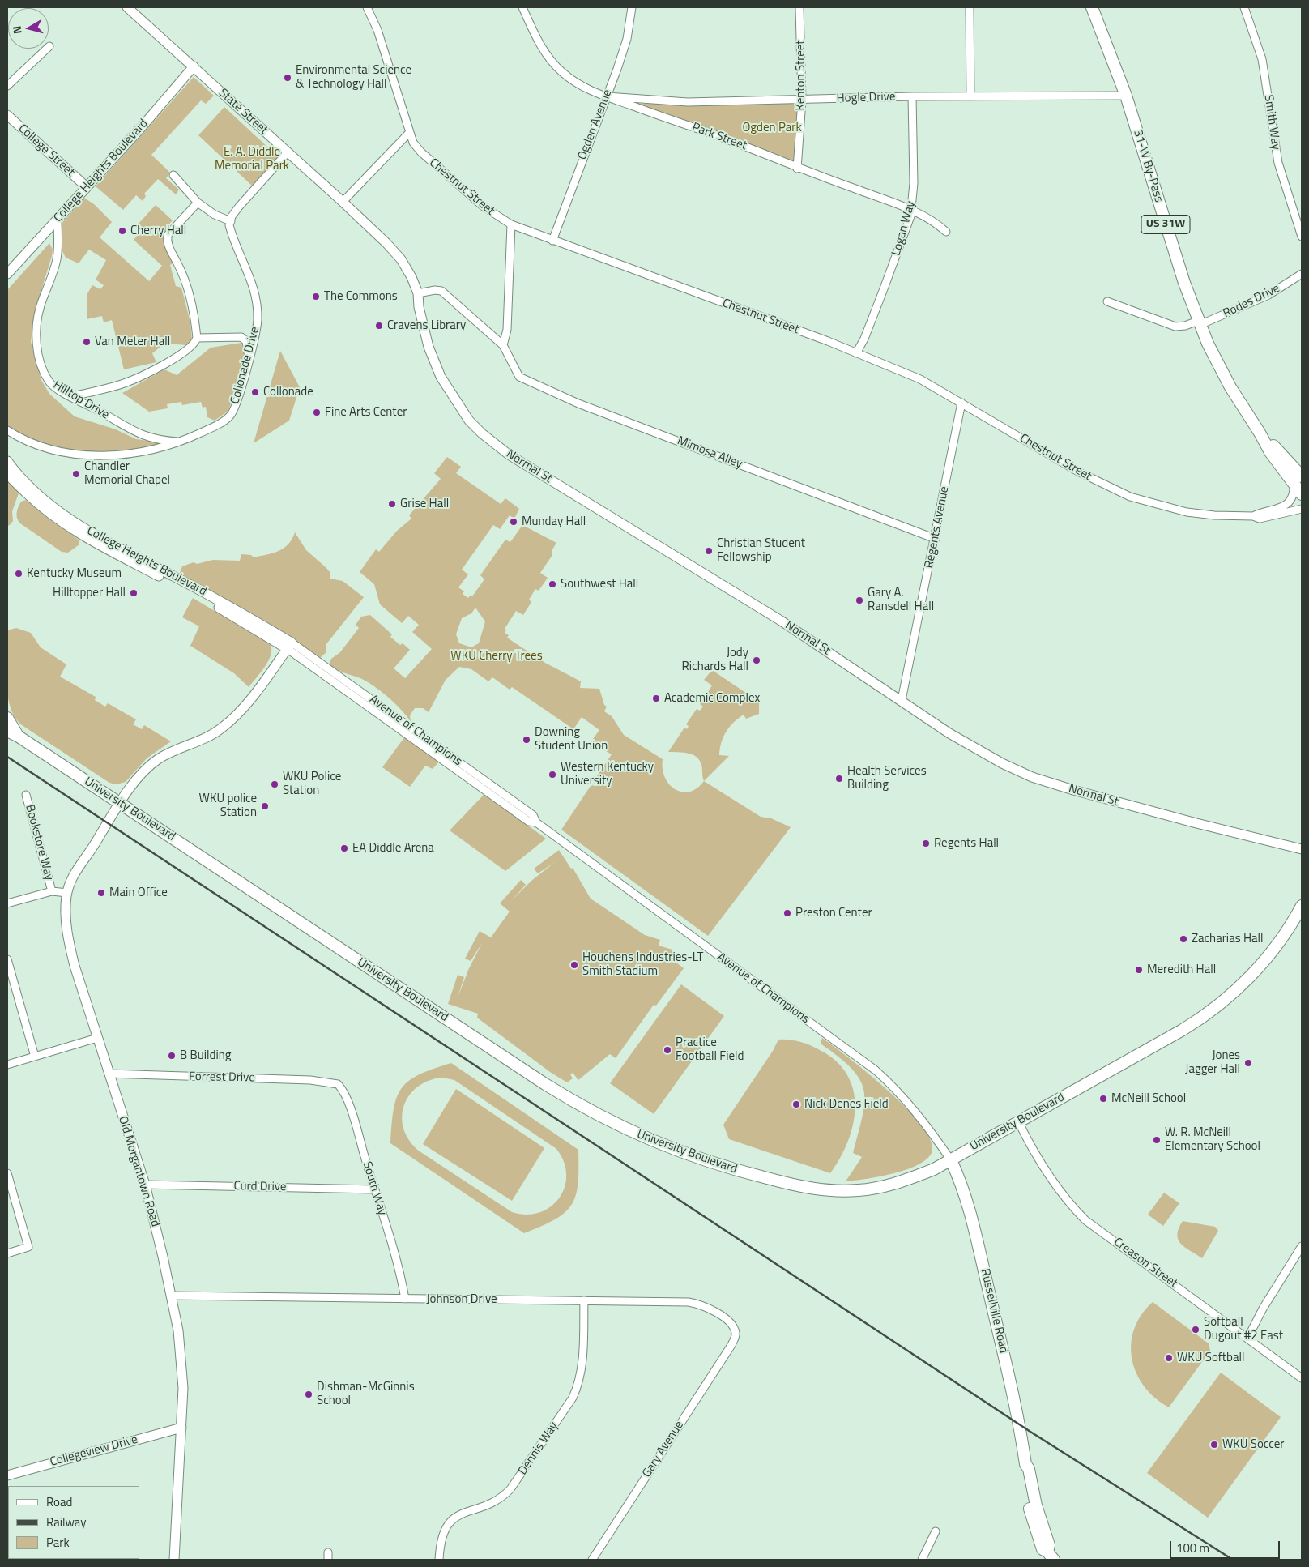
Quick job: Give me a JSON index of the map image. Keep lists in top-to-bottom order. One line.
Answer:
{"streets":{"main road":["31-W By-Pass","US 31W","University Boulevard","Russellville Road"],"street":["Kenton Street","Hogle Drive","State Street","Smith Way","Ogden Avenue","Park Street","College Street","College Heights Boulevard","Chestnut Street","Logan Way","Rodes Drive","Collonade Drive","Hilltop Drive","Mimosa Alley","Normal St","Regents Avenue","Avenue of Champions","Bookstore Way","Forrest Drive","Old Morgantown Road","Curd Drive","South Way","Creason Street","Johnson Drive","Dennis Way","Gary Avenue","Collegeview Drive"]},"crossings":[["Kenton Street","Hogle Drive"],["Kenton Street","Park Street"],["Hogle Drive","Ogden Avenue"],["Hogle Drive","Park Street"],["Hogle Drive","31-W By-Pass"],["Hogle Drive","Logan Way"],["State Street","College Heights Boulevard"],["State Street","Mimosa Alley"],["State Street","Normal St"],["Ogden Avenue","Park Street"],["Ogden Avenue","Chestnut Street"],["Park Street","Logan Way"],["College Street","College Heights Boulevard"],["31-W By-Pass","Chestnut Street"],["31-W By-Pass","Rodes Drive"],["College Heights Boulevard","Hilltop Drive"],["College Heights Boulevard","Avenue of Champions"],["Chestnut Street","Logan Way"],["Chestnut Street","Regents Avenue"],["Collonade Drive","Hilltop Drive"],["Mimosa Alley","Normal St"],["Mimosa Alley","Regents Avenue"],["Normal St","Regents Avenue"],["Avenue of Champions","University Boulevard"],["Avenue of Champions","Russellville Road"],["University Boulevard","Old Morgantown Road"],["University Boulevard","Creason Street"],["University Boulevard","Russellville Road"],["Forrest Drive","Old Morgantown Road"],["Forrest Drive","South Way"],["Old Morgantown Road","Curd Drive"],["Old Morgantown Road","Johnson Drive"],["Old Morgantown Road","Collegeview Drive"],["Curd Drive","South Way"],["South Way","Johnson Drive"],["Johnson Drive","Dennis Way"],["Johnson Drive","Gary Avenue"]],"parks":["Ogden Park","E. A. Diddle Memorial Park","WKU Cherry Trees"],"places":["Environmental Science & Technology Hall","Cherry Hall","The Commons","Cravens Library","Van Meter Hall","Collonade","Fine Arts Center","Chandler Memorial Chapel","Grise Hall","Munday Hall","Christian Student Fellowship","Kentucky Museum","Southwest Hall","Hilltopper Hall","Gary A. Ransdell Hall","Jody Richards Hall","Academic Complex","Downing Student Union","Western Kentucky University","Health Services Building","WKU Police Station","WKU police Station","Regents Hall","EA Diddle Arena","Main Office","Preston Center","Zacharias Hall","Houchens Industries-LT Smith Stadium","Meredith Hall","Practice Football Field","B Building","Jones Jagger Hall","McNeill School","Nick Denes Field","W. R. McNeill Elementary School","Softball Dugout #2 East","WKU Softball","Dishman-McGinnis School","WKU Soccer"],"legend":["Road","Railway","Park"],"scale_bar":"100 m","north":"left"}
